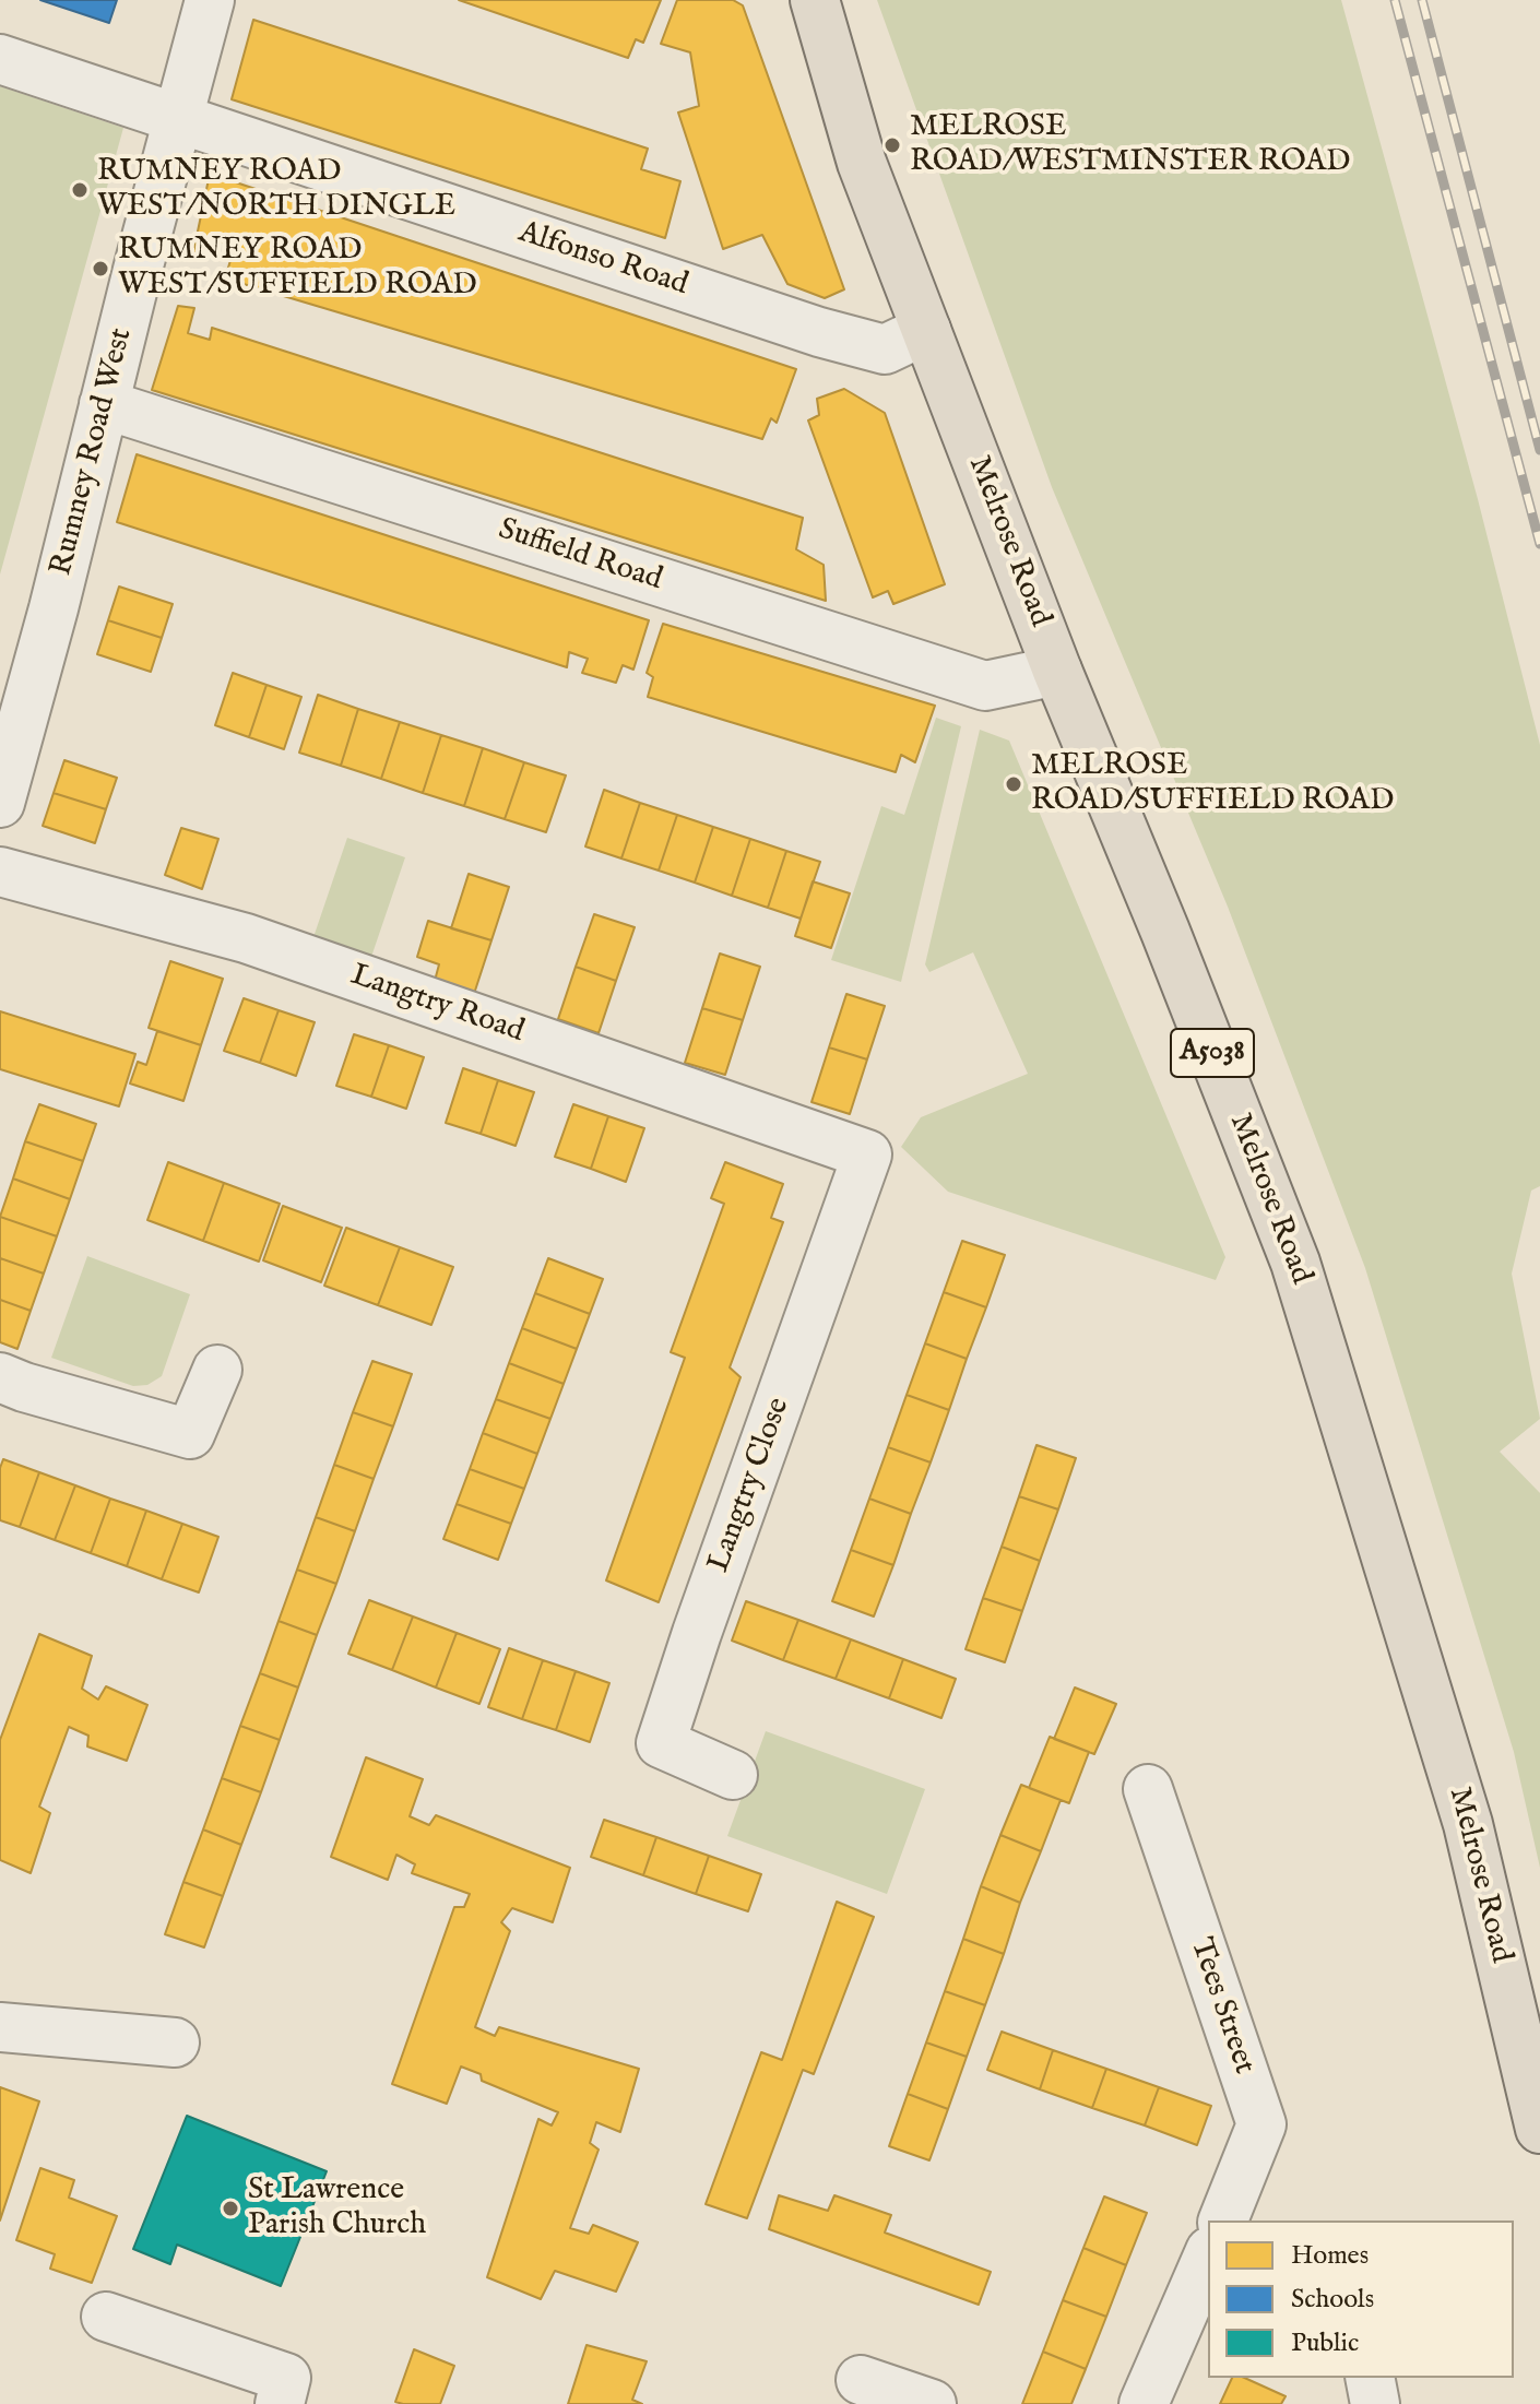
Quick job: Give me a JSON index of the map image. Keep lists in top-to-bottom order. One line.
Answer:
{"streets":{"main road":["Melrose Road","A5038"],"street":["Alfonso Road","Rumney Road West","Suffield Road","Langtry Road","Langtry Close","Tees Street"]},"crossings":[["Alfonso Road","Rumney Road West"],["Alfonso Road","Melrose Road"],["Rumney Road West","Suffield Road"],["Melrose Road","Suffield Road"],["Langtry Road","Langtry Close"]],"places":["MELROSE ROAD/WESTMINSTER ROAD","RUMNEY ROAD WEST/NORTH DINGLE","RUMNEY ROAD WEST/SUFFIELD ROAD","MELROSE ROAD/SUFFIELD ROAD","St Lawrence Parish Church"],"legend":["Homes","Schools","Public"]}
